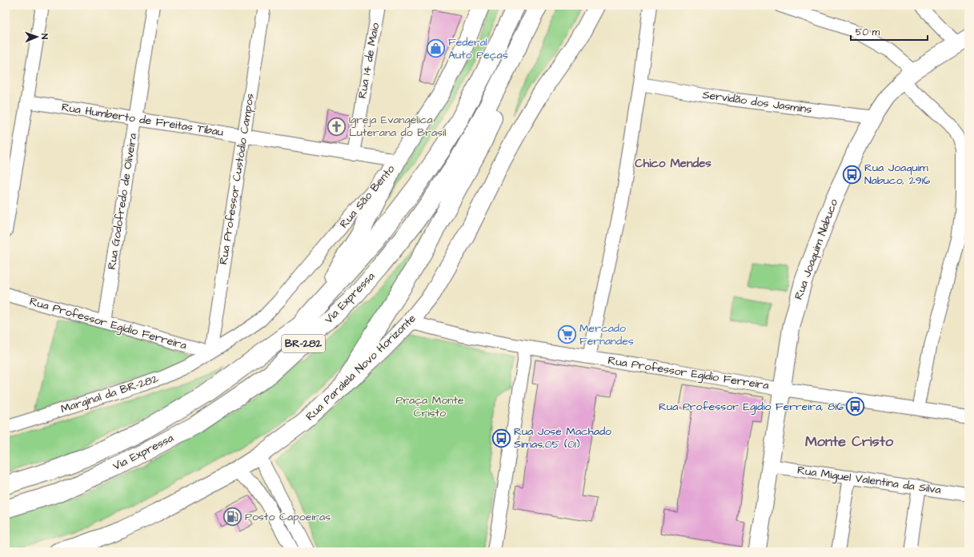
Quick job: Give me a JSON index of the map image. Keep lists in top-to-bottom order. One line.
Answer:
{"streets":{"highway":["Via Expressa","BR-282"],"main road":["Rua São Bento","Rua Joaquim Nabuco","Rua Paralela Novo Horizonte"],"street":["Rua 14 de Maio","Servidão dos Jasmins","Rua Humberto de Freitas Tibau","Rua Professor Custódio Campos","Rua Godofredo de Oliveira","Rua Professor Egídio Ferreira","Marginal da BR-282","Rua Miguel Valentina da Silva"]},"crossings":[["Rua 14 de Maio","Rua Humberto de Freitas Tibau"],["Servidão dos Jasmins","Rua Joaquim Nabuco"],["Rua Humberto de Freitas Tibau","Rua Professor Custódio Campos"],["Rua Humberto de Freitas Tibau","Rua São Bento"],["Rua Humberto de Freitas Tibau","Rua Godofredo de Oliveira"],["Rua Professor Custódio Campos","Rua São Bento"],["Rua Professor Custódio Campos","Rua Professor Egídio Ferreira"],["Rua Professor Custódio Campos","Marginal da BR-282"],["Rua São Bento","Rua Professor Egídio Ferreira"],["Rua São Bento","Marginal da BR-282"],["Rua Godofredo de Oliveira","Rua Professor Egídio Ferreira"],["Rua Joaquim Nabuco","Rua Professor Egídio Ferreira"],["Rua Joaquim Nabuco","Rua Miguel Valentina da Silva"],["Rua Professor Egídio Ferreira","Rua Paralela Novo Horizonte"],["Rua Professor Egídio Ferreira","Marginal da BR-282"]],"districts":["Chico Mendes","Monte Cristo"],"parks":["Praça Monte Cristo"],"places":{"shop":["Federal Auto Peças"],"church":["Igreja Evangélica Luterana do Brasil"],"bus stop":["Rua Joaquim Nabuco, 2916","Rua Professor Egídio Ferreira, 816","Rua José Machado Simas,05 (01)"],"supermarket":["Mercado Fernandes"],"fuel station":["Posto Capoeiras"]},"scale_bar":"50 m","north":"right"}
